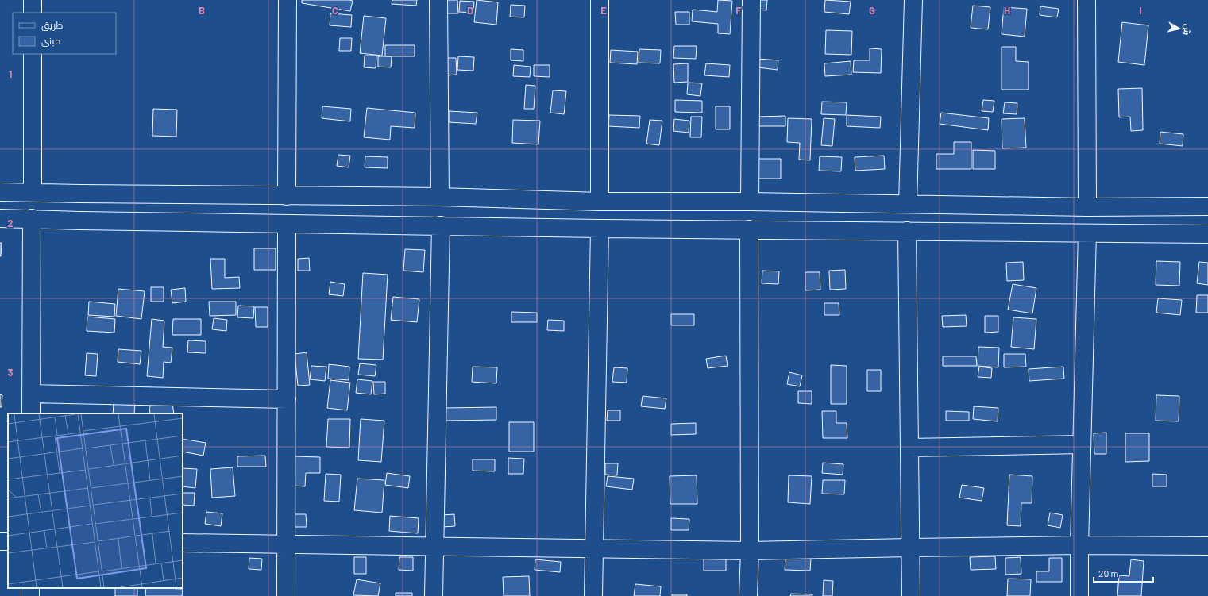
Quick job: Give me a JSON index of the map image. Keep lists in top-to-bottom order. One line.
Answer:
{"legend":["طريق","مبنى"],"scale_bar":"20 m","north":"right","grid":{"columns":["B","C","D","E","F","G","H","I"],"rows":["1","2","3"]}}
